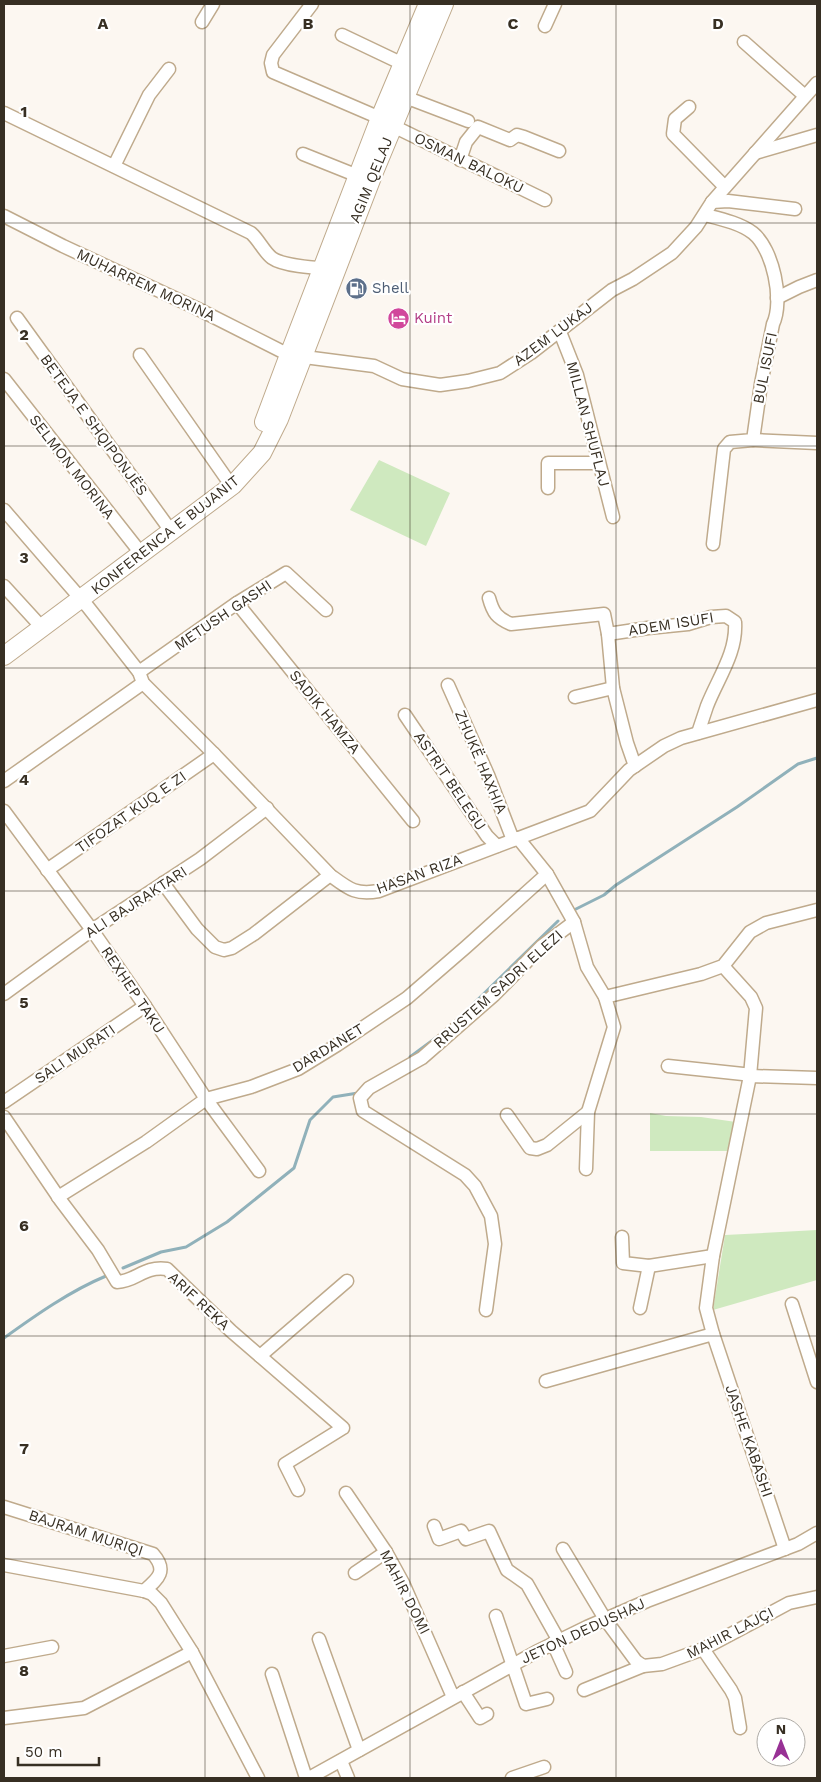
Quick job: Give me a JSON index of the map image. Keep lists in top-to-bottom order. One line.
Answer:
{"streets":{"main road":["AGIM QELAJ","KONFERENCA E BUJANIT"],"street":["OSMAN BALOKU","MUHARREM MORINA","AZEM LUKAJ","BUL ISUFI","MILLAN SHUFLAJ","BETEJA E SHQIPONJËS","SELMON MORINA","METUSH GASHI","ADEM ISUFI","SADIK HAMZA","ZHUKË HAXHIA","ASTRIT BELEGU","TIFOZAT KUQ E ZI","HASAN RIZA","ALI BAJRAKTARI","RRUSTEM SADRI ELEZI","REXHEP TAKU","DARDANET","SALI MURATI","ARIF REKA","JASHE KABASHI","BAJRAM MURIQI","MAHIR DOMI","JETON DEDUSHAJ","MAHIR LAJÇI"]},"crossings":[["OSMAN BALOKU","AGIM QELAJ"],["AGIM QELAJ","MUHARREM MORINA"],["AGIM QELAJ","AZEM LUKAJ"],["AGIM QELAJ","KONFERENCA E BUJANIT"],["MUHARREM MORINA","AZEM LUKAJ"],["MUHARREM MORINA","KONFERENCA E BUJANIT"],["AZEM LUKAJ","BUL ISUFI"],["AZEM LUKAJ","MILLAN SHUFLAJ"],["AZEM LUKAJ","KONFERENCA E BUJANIT"],["BETEJA E SHQIPONJËS","KONFERENCA E BUJANIT"],["SELMON MORINA","KONFERENCA E BUJANIT"],["KONFERENCA E BUJANIT","HASAN RIZA"],["METUSH GASHI","SADIK HAMZA"],["METUSH GASHI","HASAN RIZA"],["ADEM ISUFI","HASAN RIZA"],["ZHUKË HAXHIA","HASAN RIZA"],["ZHUKË HAXHIA","RRUSTEM SADRI ELEZI"],["ZHUKË HAXHIA","DARDANET"],["ASTRIT BELEGU","HASAN RIZA"],["TIFOZAT KUQ E ZI","HASAN RIZA"],["TIFOZAT KUQ E ZI","REXHEP TAKU"],["HASAN RIZA","ALI BAJRAKTARI"],["ALI BAJRAKTARI","REXHEP TAKU"],["REXHEP TAKU","DARDANET"],["REXHEP TAKU","SALI MURATI"],["DARDANET","ARIF REKA"],["JASHE KABASHI","JETON DEDUSHAJ"],["MAHIR DOMI","JETON DEDUSHAJ"]],"places":{"fuel station":["Shell"],"hotel":["Kuint"]},"scale_bar":"50 m","north":"top","grid":{"columns":["A","B","C","D"],"rows":["1","2","3","4","5","6","7","8"]}}
